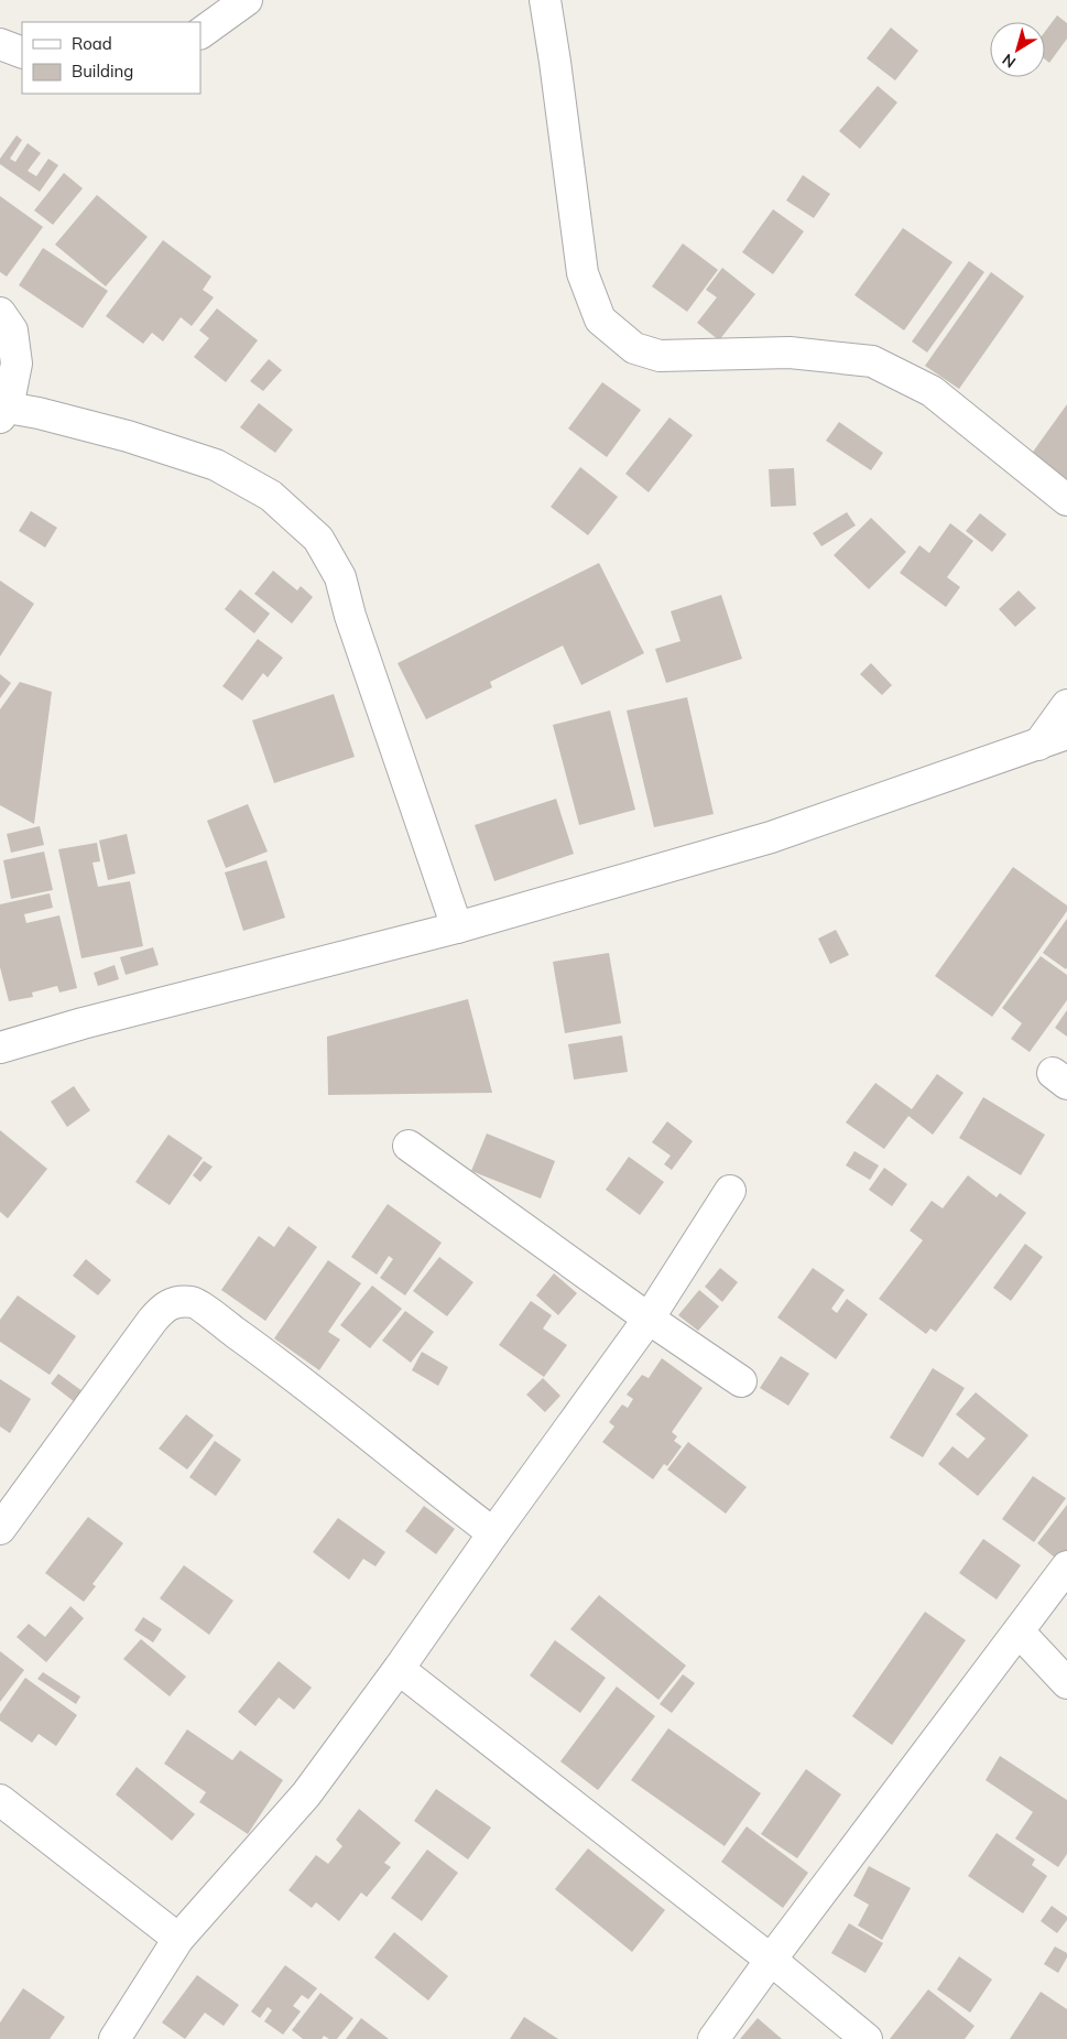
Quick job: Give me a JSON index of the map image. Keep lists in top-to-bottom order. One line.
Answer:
{"legend":["Road","Building"],"north":"bottom left"}
